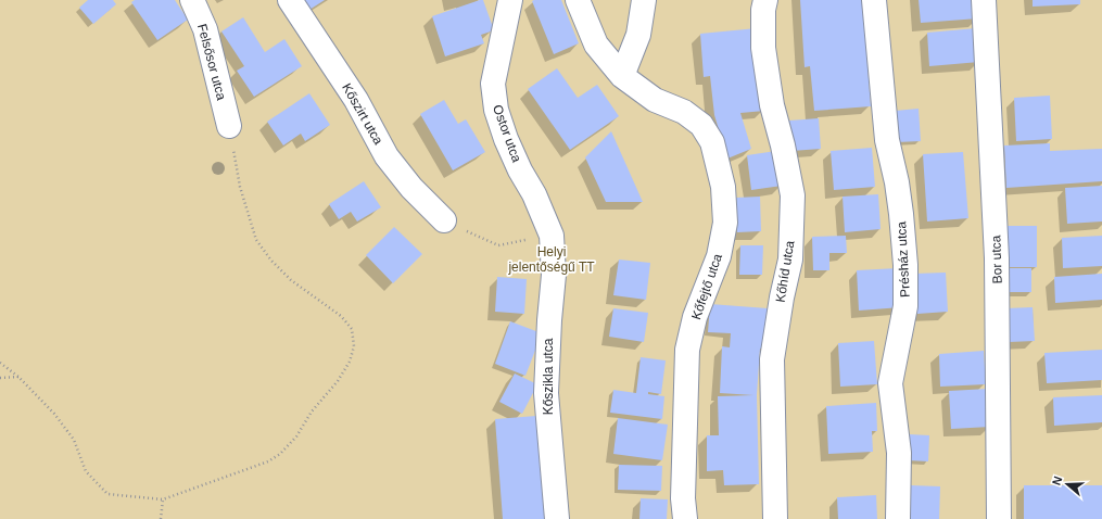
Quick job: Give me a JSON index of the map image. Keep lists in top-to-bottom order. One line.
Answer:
{"streets":{"street":["Felsősor utca","Kőszirt utca","Ostor utca","Présház utca","Bor utca","Kőhíd utca","Kőfejtő utca","Kőszikla utca"]},"crossings":[["Ostor utca","Kőszikla utca"]],"parks":["Helyi jelentőségű TT"],"north":"left"}
